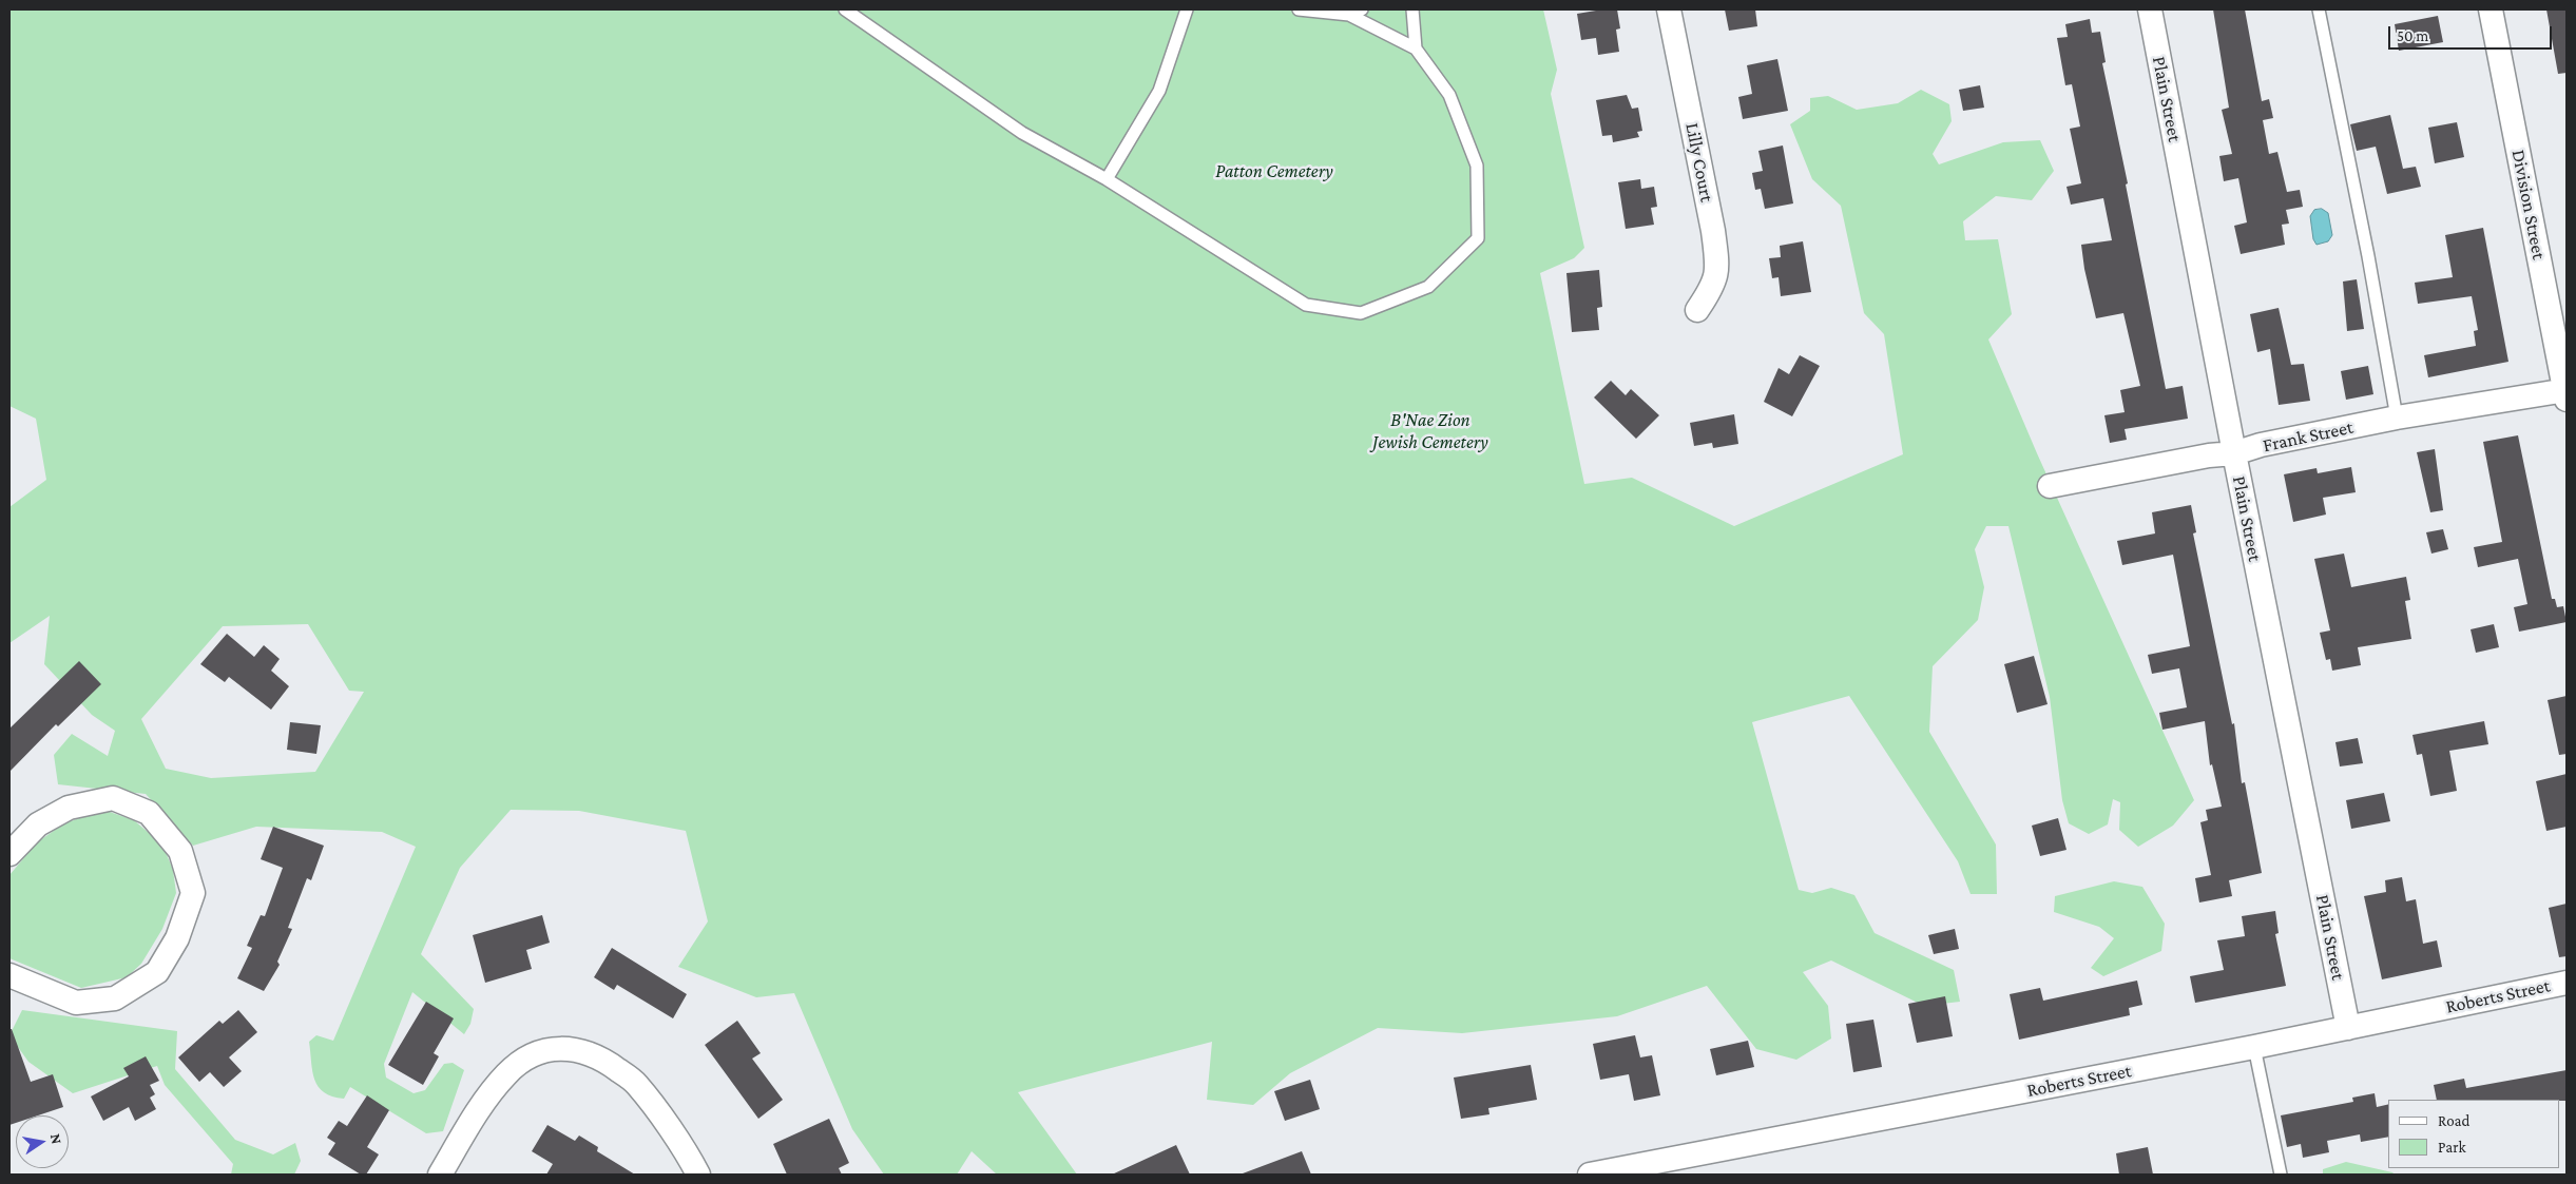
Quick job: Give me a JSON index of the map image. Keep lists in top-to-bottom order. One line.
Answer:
{"streets":{"street":["Plain Street","Lilly Court","Division Street","Frank Street","Roberts Street"]},"crossings":[["Plain Street","Frank Street"],["Plain Street","Roberts Street"],["Division Street","Frank Street"]],"parks":["Patton Cemetery","B'Nae Zion Jewish Cemetery"],"legend":["Road","Park"],"scale_bar":"50 m","north":"right"}
